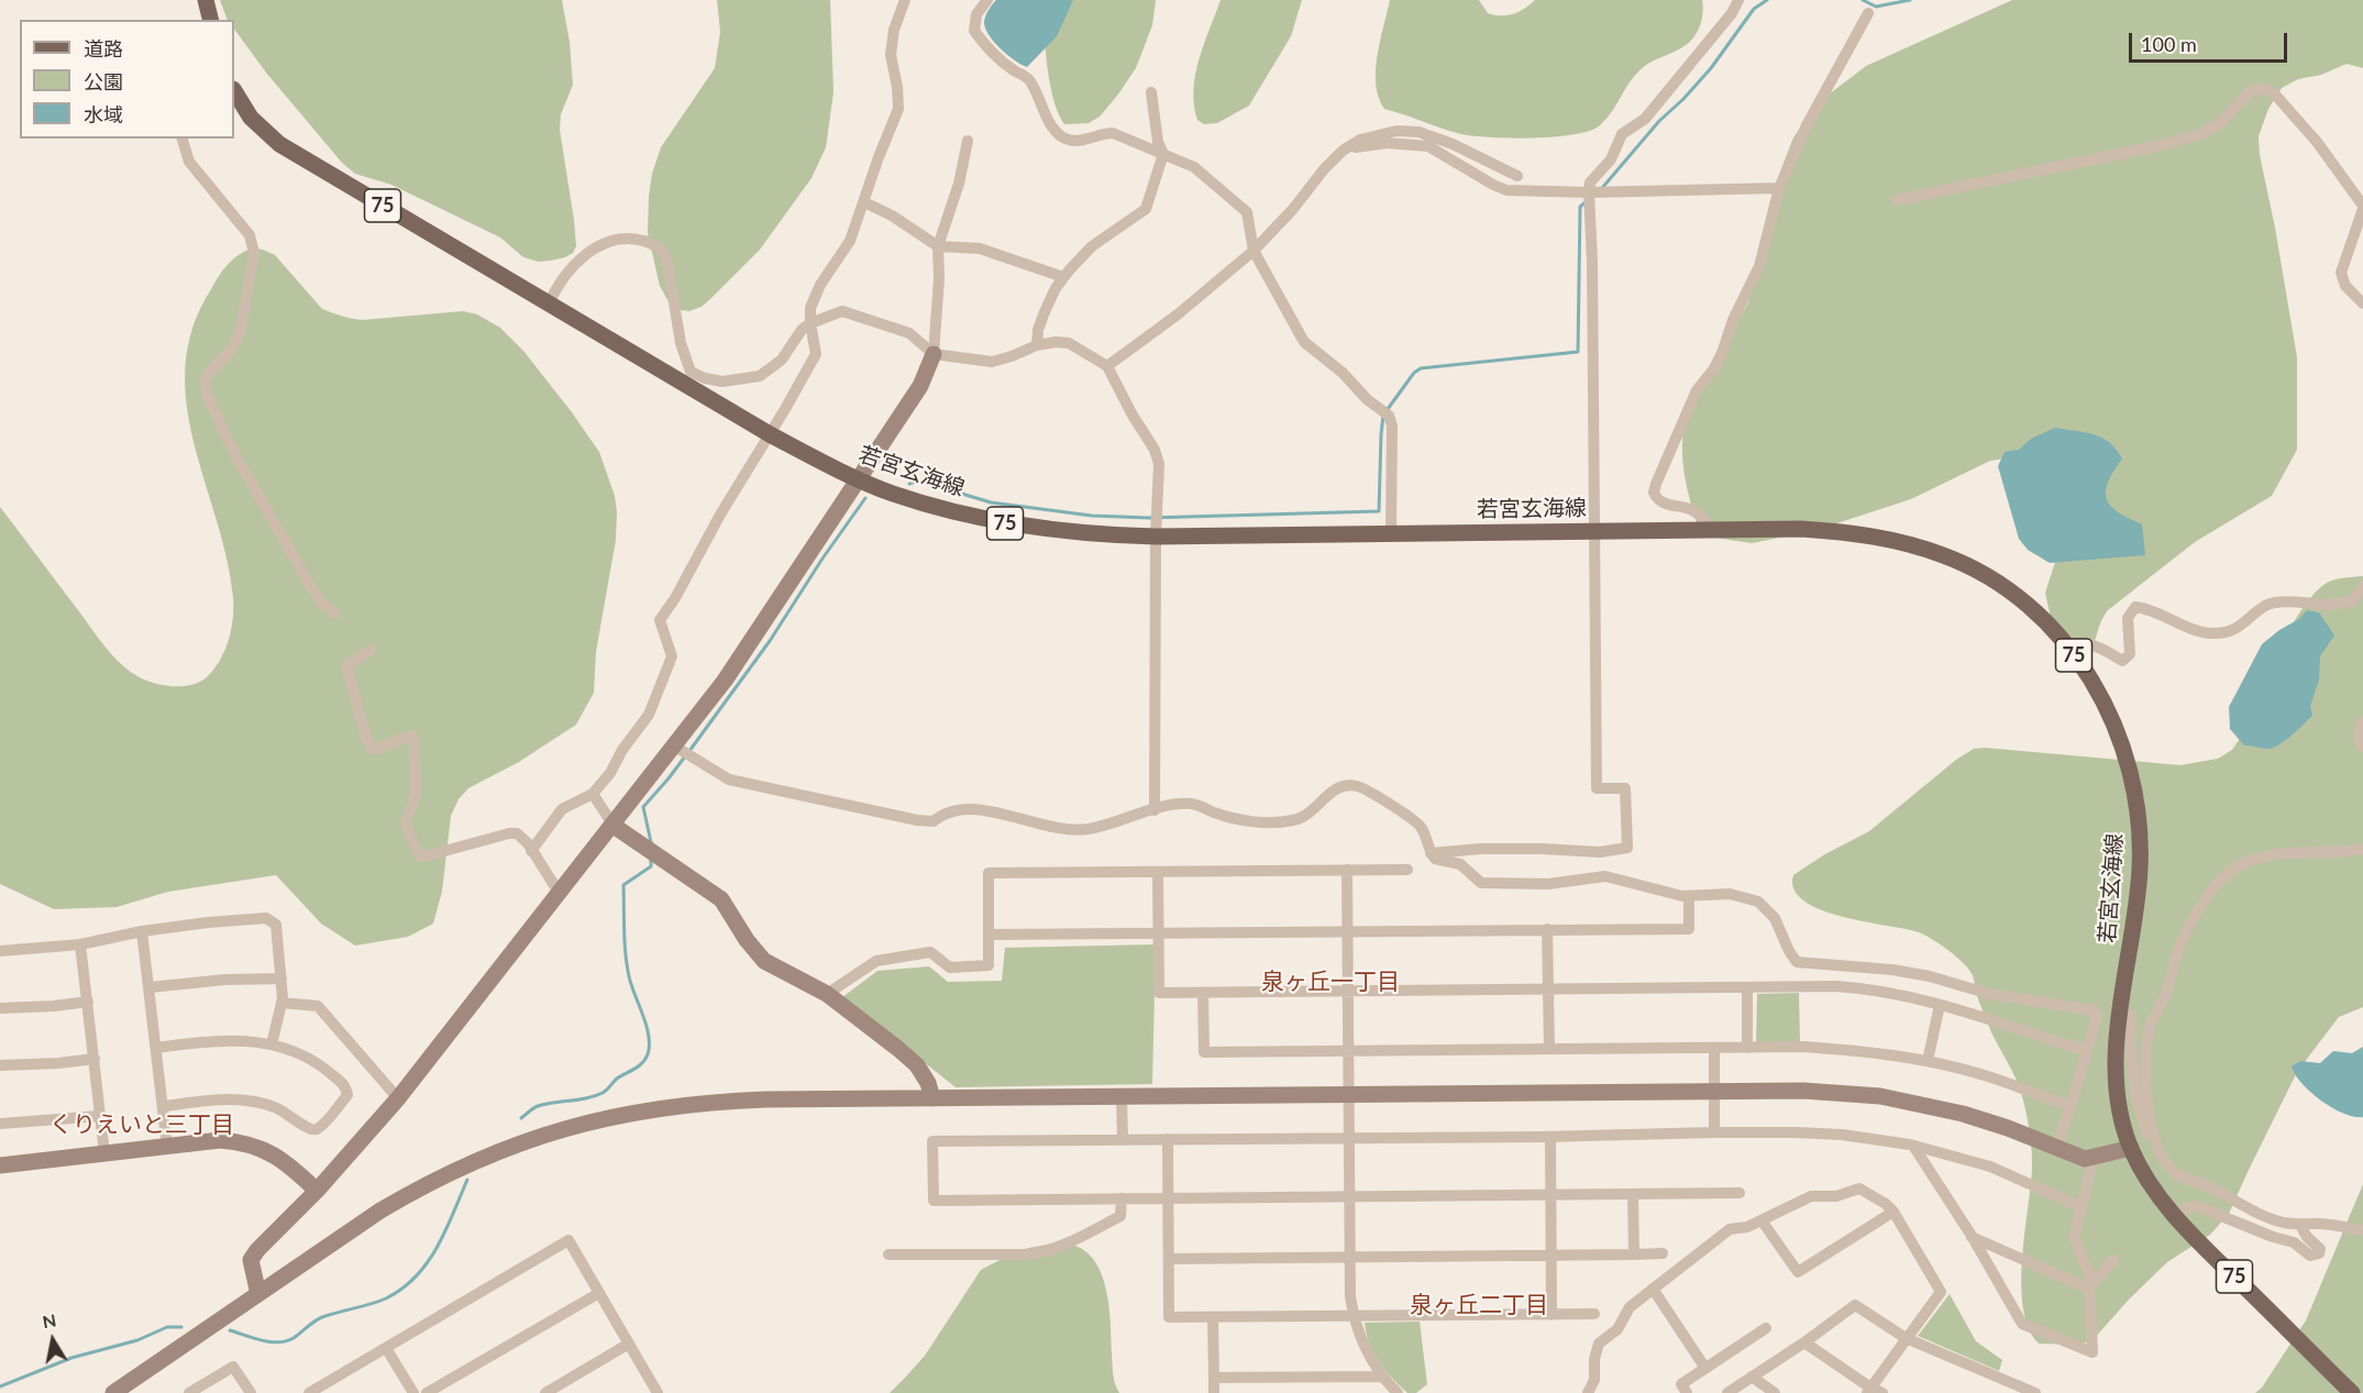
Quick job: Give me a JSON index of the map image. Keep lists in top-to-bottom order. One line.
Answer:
{"streets":{"main road":["75","若宮玄海線"]},"districts":["泉ヶ丘一丁目","くりえいと三丁目","泉ヶ丘二丁目"],"legend":["道路","公園","水域"],"scale_bar":"100 m","north":"top"}
